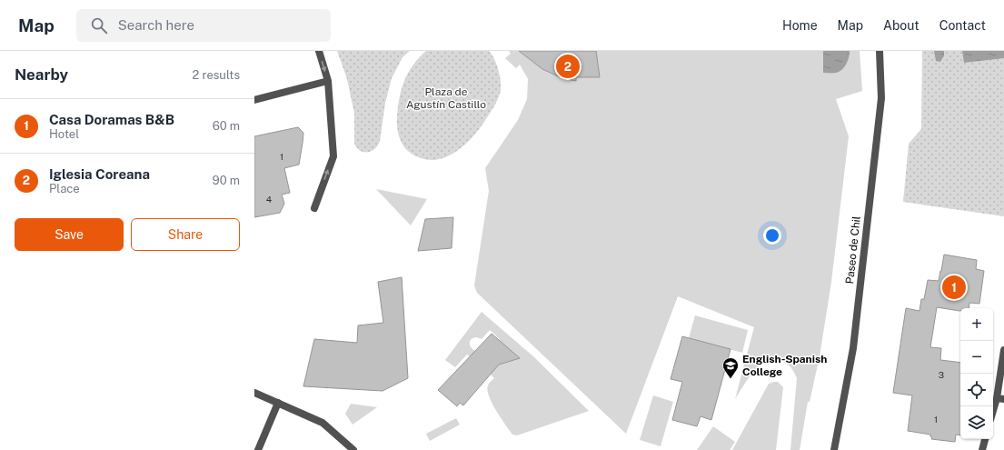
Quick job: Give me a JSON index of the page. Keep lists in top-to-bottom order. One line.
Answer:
{"streets":{"street":["Paseo de Chil"]},"parks":["Plaza de Agustín Castillo"],"places":{"school or university":["English-Spanish College"]},"house_numbers":["1","4","3","1"],"page":{"header":"Map","search":"Search here","nav":["Home","Map","About","Contact"],"heading":["Nearby","2 results"],"pins":["2","1"],"list":[{"mark":"1","name":"Casa Doramas B&B","note":"Hotel","value":"60 m"},{"mark":"2","name":"Iglesia Coreana","note":"Place","value":"90 m"}],"buttons":["Save","Share"],"map_buttons":["+","−"]}}
